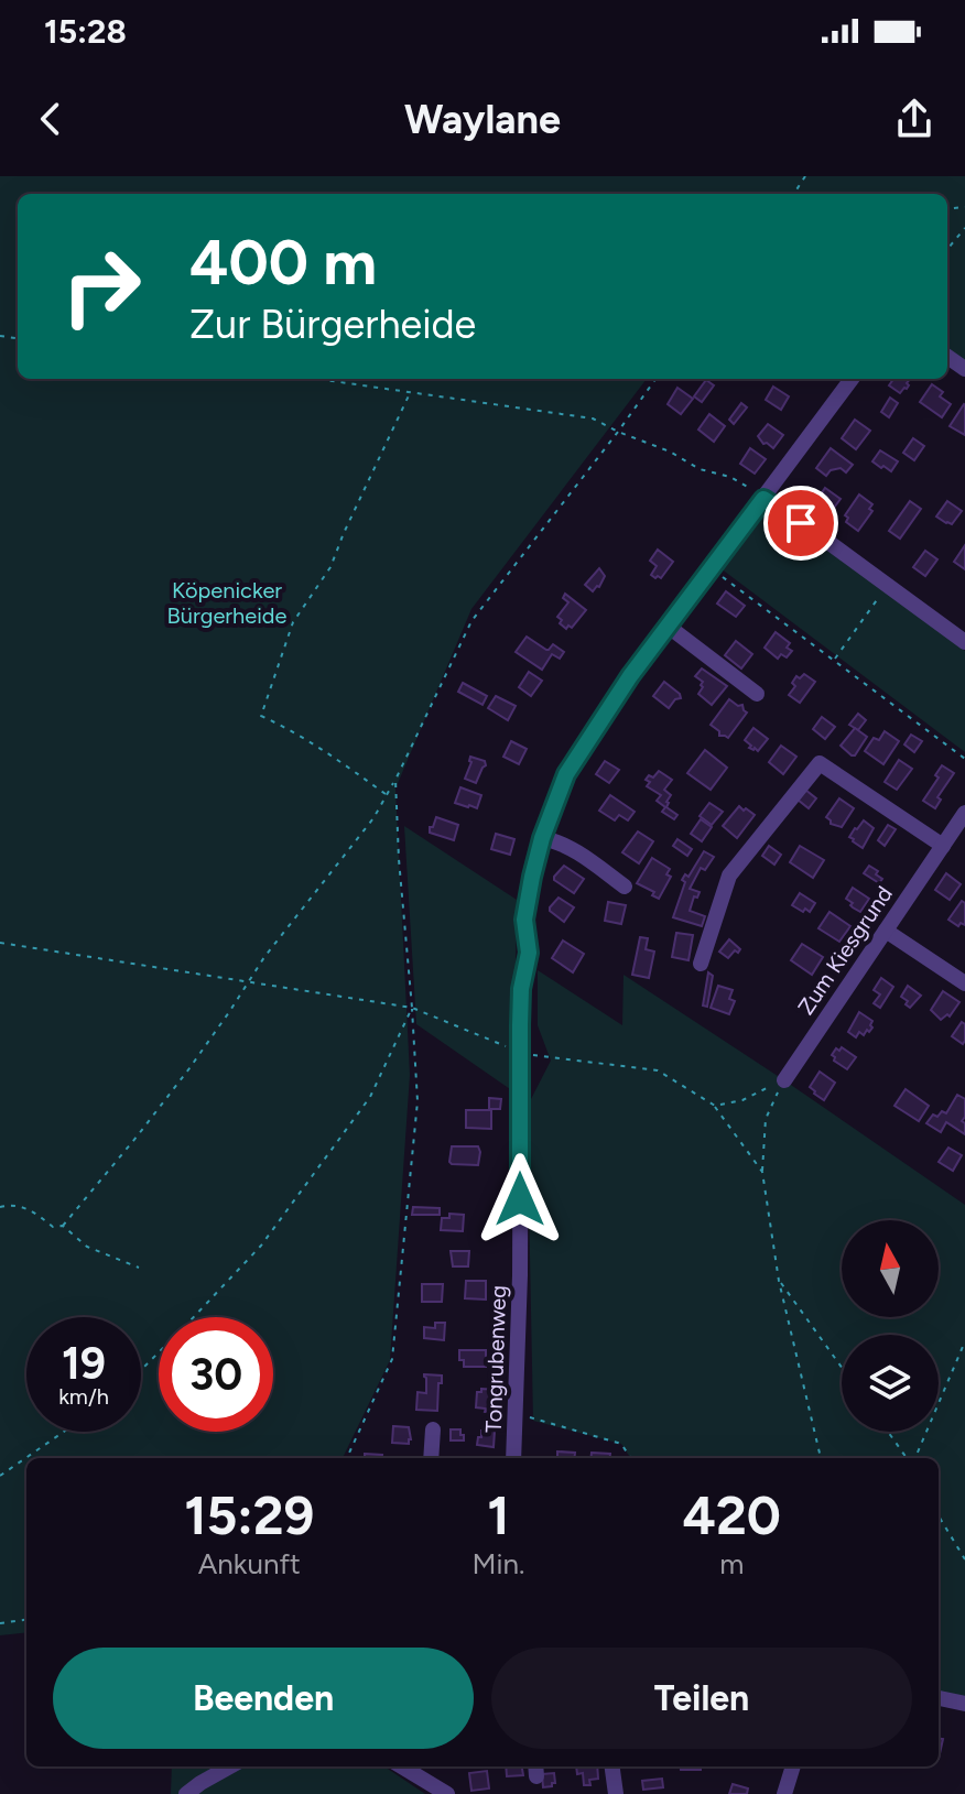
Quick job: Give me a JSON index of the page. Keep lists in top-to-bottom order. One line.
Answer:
{"streets":{"street":["Zum Kiesgrund","Tongrubenweg"]},"parks":["Köpenicker Bürgerheide"],"north":"top","page":{"status":"15:28","header":"Waylane","turn":["400 m","Zur Bürgerheide"],"speed":"19 km/h","limit":"30","eta":["15:29","Ankunft","1","Min.","420","m"],"buttons":["Beenden","Teilen"]}}
